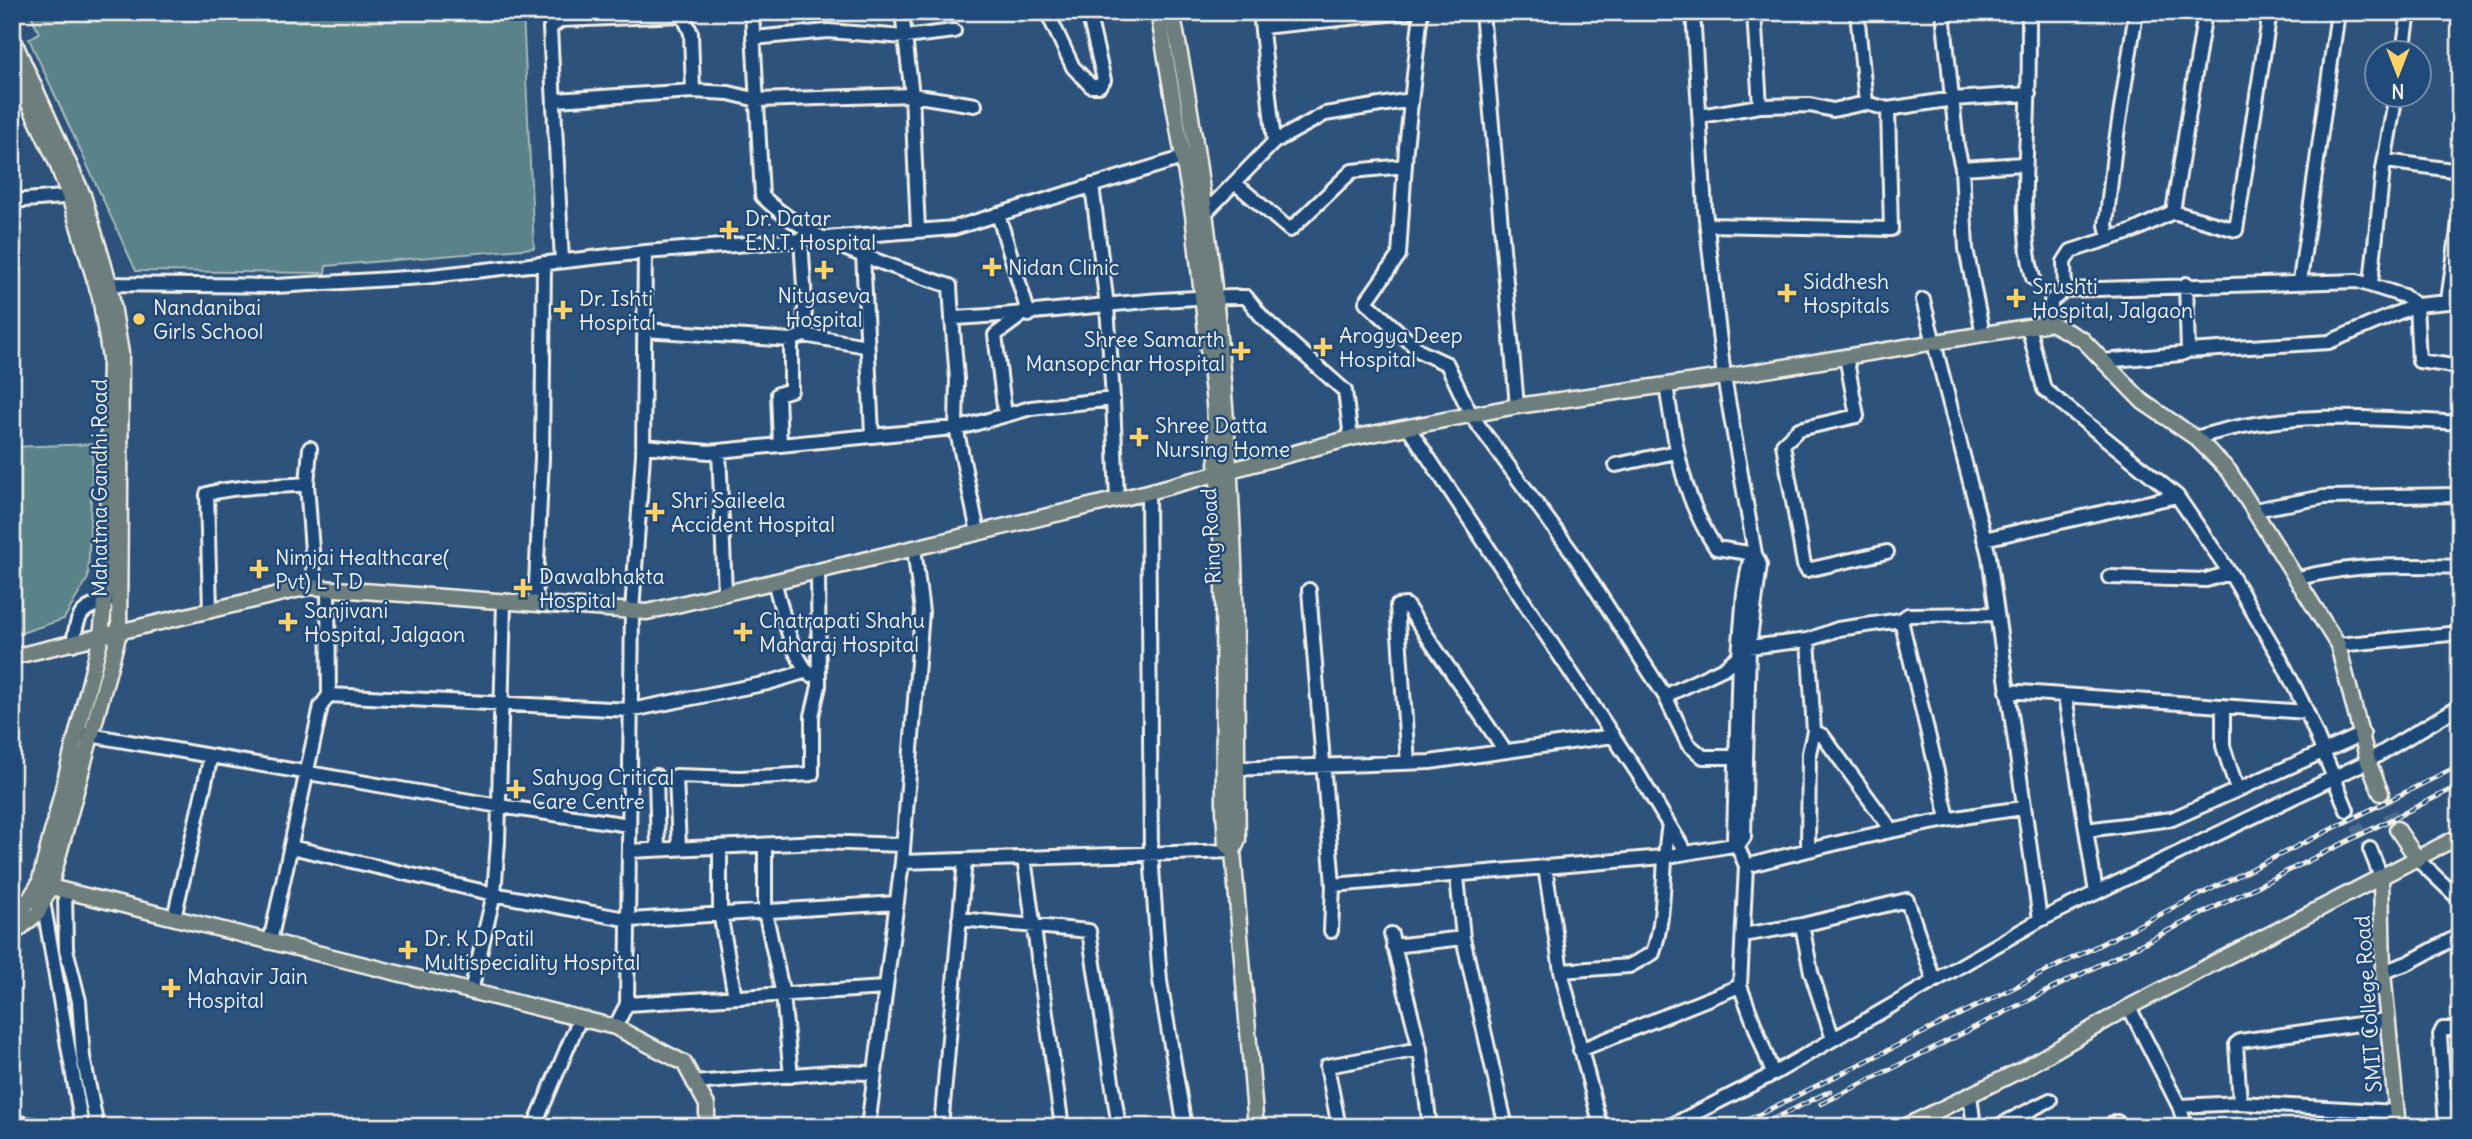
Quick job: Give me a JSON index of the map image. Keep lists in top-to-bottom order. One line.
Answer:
{"streets":{"main road":["Mahatma Gandhi Road","Ring Road","SMIT College Road"]},"places":{"health":["Dr. Datar E.N.T. Hospital","Nidan Clinic","Nityaseva Hospital","Siddhesh Hospitals","Srushti Hospital, Jalgaon","Dr. Ishti Hospital","Arogya Deep Hospital","Shree Samarth Mansopchar Hospital","Shree Datta Nursing Home","Shri Saileela Accident Hospital","Nimjai Healthcare( Pvt) L T D","Dawalbhakta Hospital","Sanjivani Hospital, Jalgaon","Chatrapati Shahu Maharaj Hospital","Sahyog Critical Care Centre","Dr. K D Patil Multispeciality Hospital","Mahavir Jain Hospital"],"other":["Nandanibai Girls School"]},"north":"bottom"}
